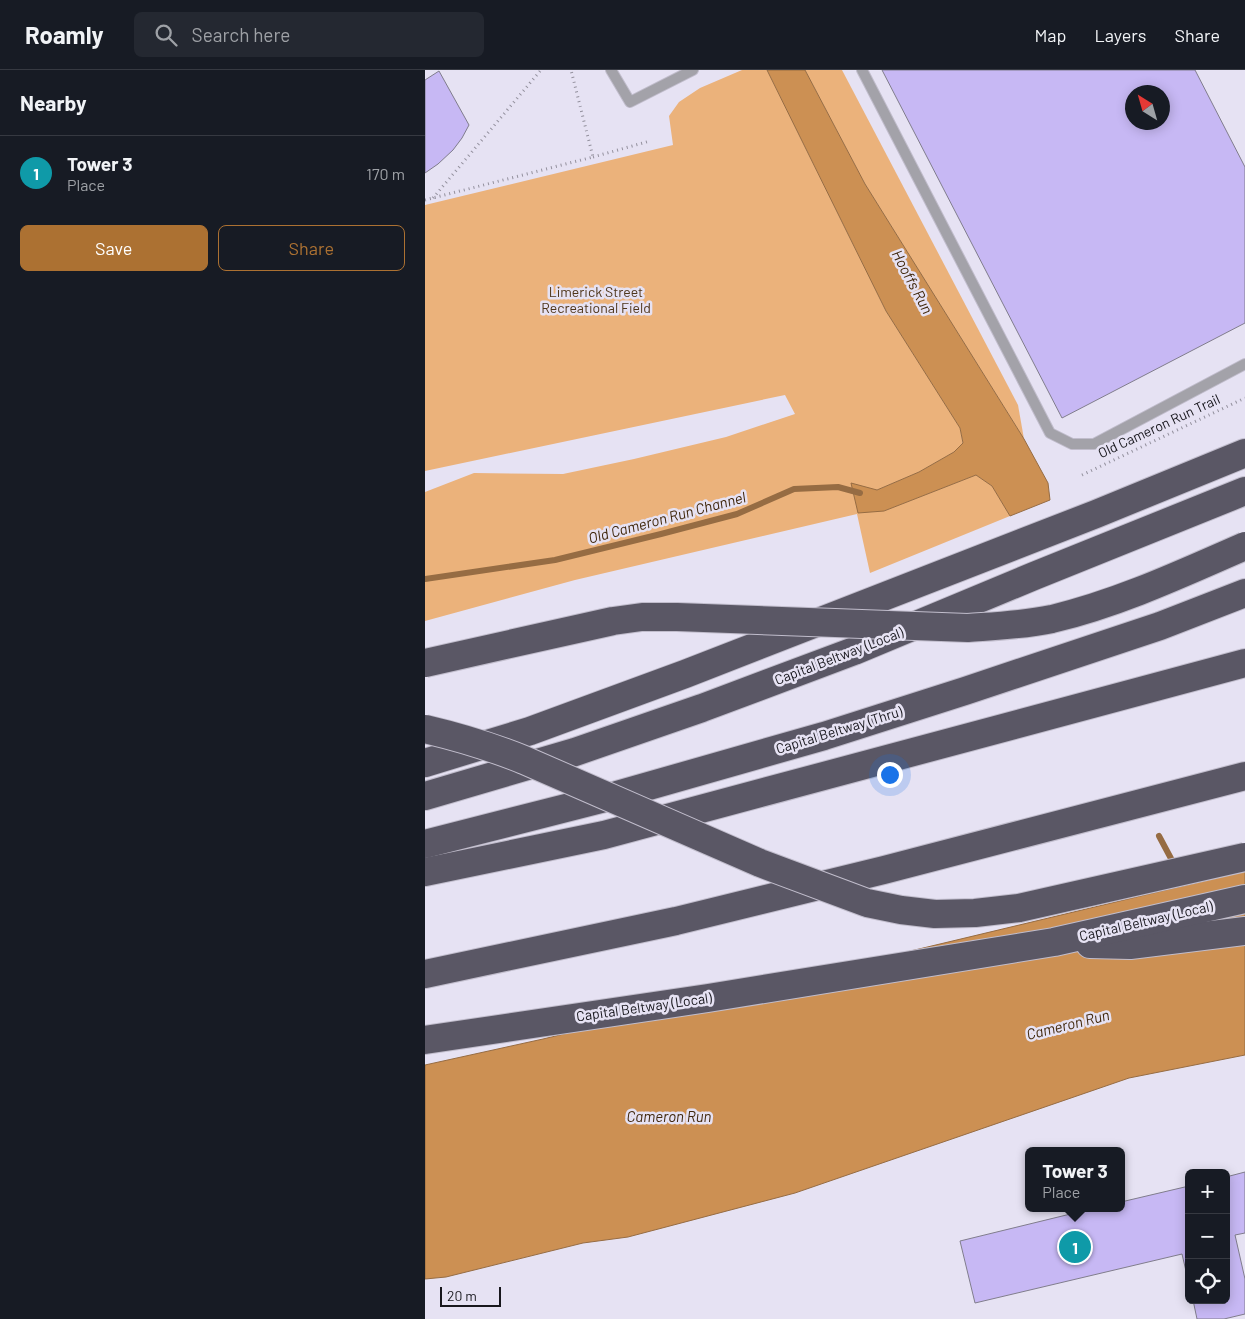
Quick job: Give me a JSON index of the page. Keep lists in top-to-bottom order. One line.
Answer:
{"streets":{"highway":["Capital Beltway (Local)","Capital Beltway (Thru)"],"path":["Old Cameron Run Trail"]},"water":["Hooffs Run","Old Cameron Run Channel","Cameron Run"],"parks":["Limerick Street Recreational Field"],"scale_bar":"20 m","north":"top left","page":{"header":"Roamly","search":"Search here","nav":["Map","Layers","Share"],"heading":"Nearby","list":[{"mark":"1","name":"Tower 3","note":"Place","value":"170 m"}],"buttons":["Save","Share"],"popup":["Tower 3","Place"],"map_buttons":["+","−"],"pins":"1","scale":"20 m"}}
